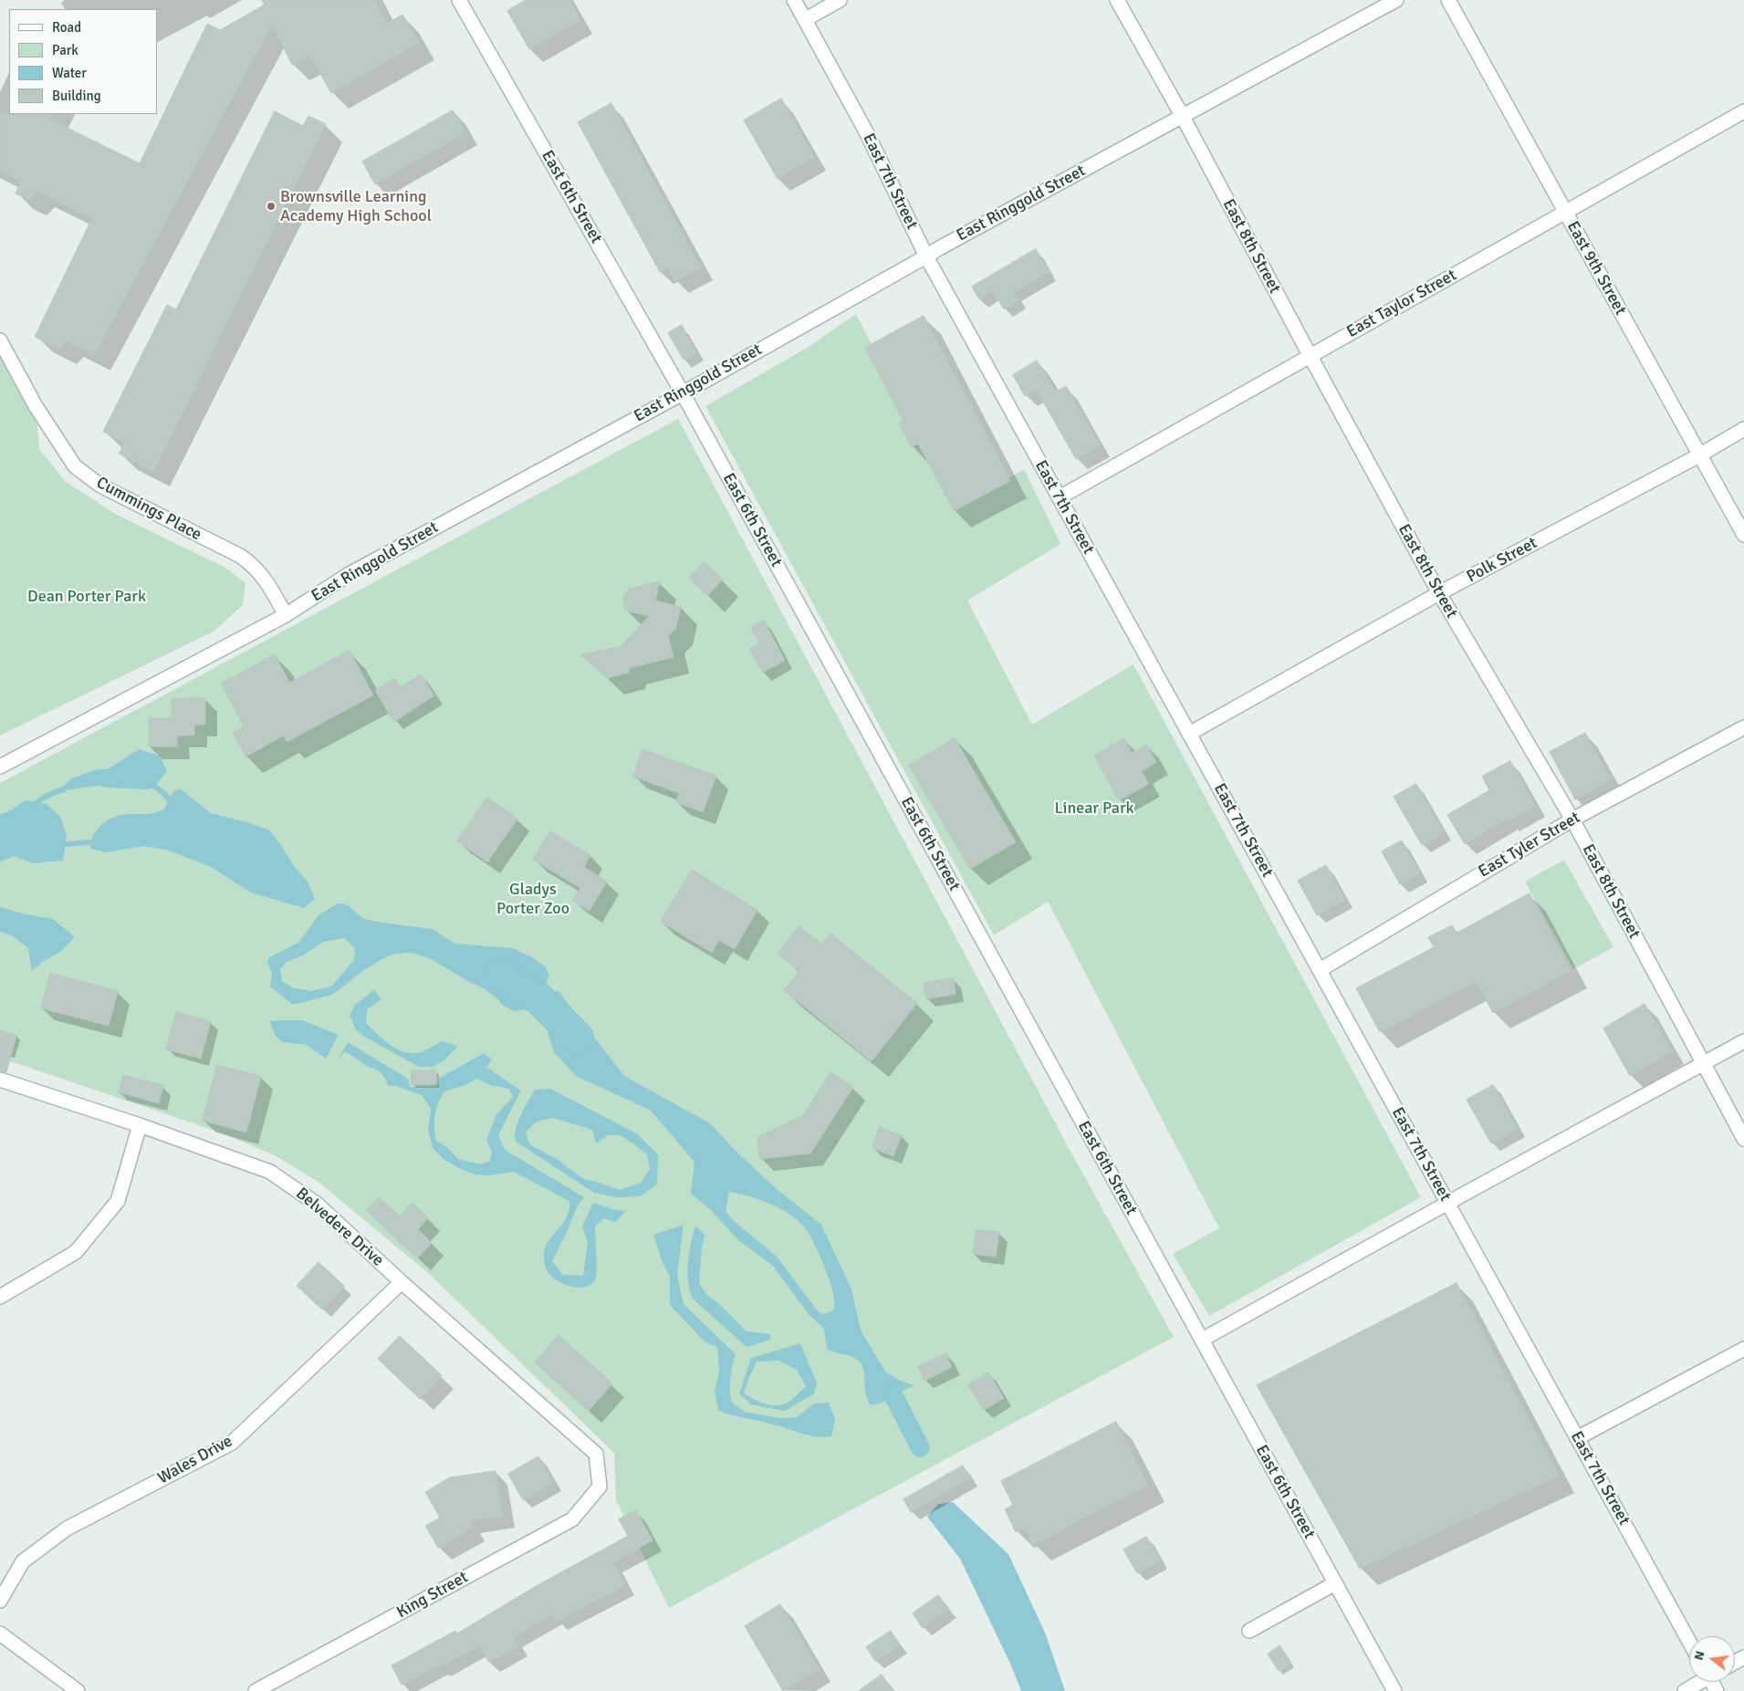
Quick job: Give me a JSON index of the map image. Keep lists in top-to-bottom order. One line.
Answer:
{"streets":{"street":["East 7th Street","East 6th Street","East Ringgold Street","East 8th Street","East 9th Street","East Taylor Street","Cummings Place","Polk Street","East Tyler Street","Belvedere Drive","Wales Drive","King Street"]},"crossings":[["East 7th Street","East Ringgold Street"],["East 7th Street","East Taylor Street"],["East 7th Street","Polk Street"],["East 7th Street","East Tyler Street"],["East 6th Street","East Ringgold Street"],["East Ringgold Street","East 8th Street"],["East Ringgold Street","Cummings Place"],["East 8th Street","East Taylor Street"],["East 8th Street","Polk Street"],["East 8th Street","East Tyler Street"],["East 9th Street","East Taylor Street"],["East 9th Street","Polk Street"],["Belvedere Drive","Wales Drive"],["Belvedere Drive","King Street"]],"parks":["Dean Porter Park","Linear Park","Gladys Porter Zoo"],"places":["Brownsville Learning Academy High School"],"legend":["Road","Park","Water","Building"],"north":"left"}
